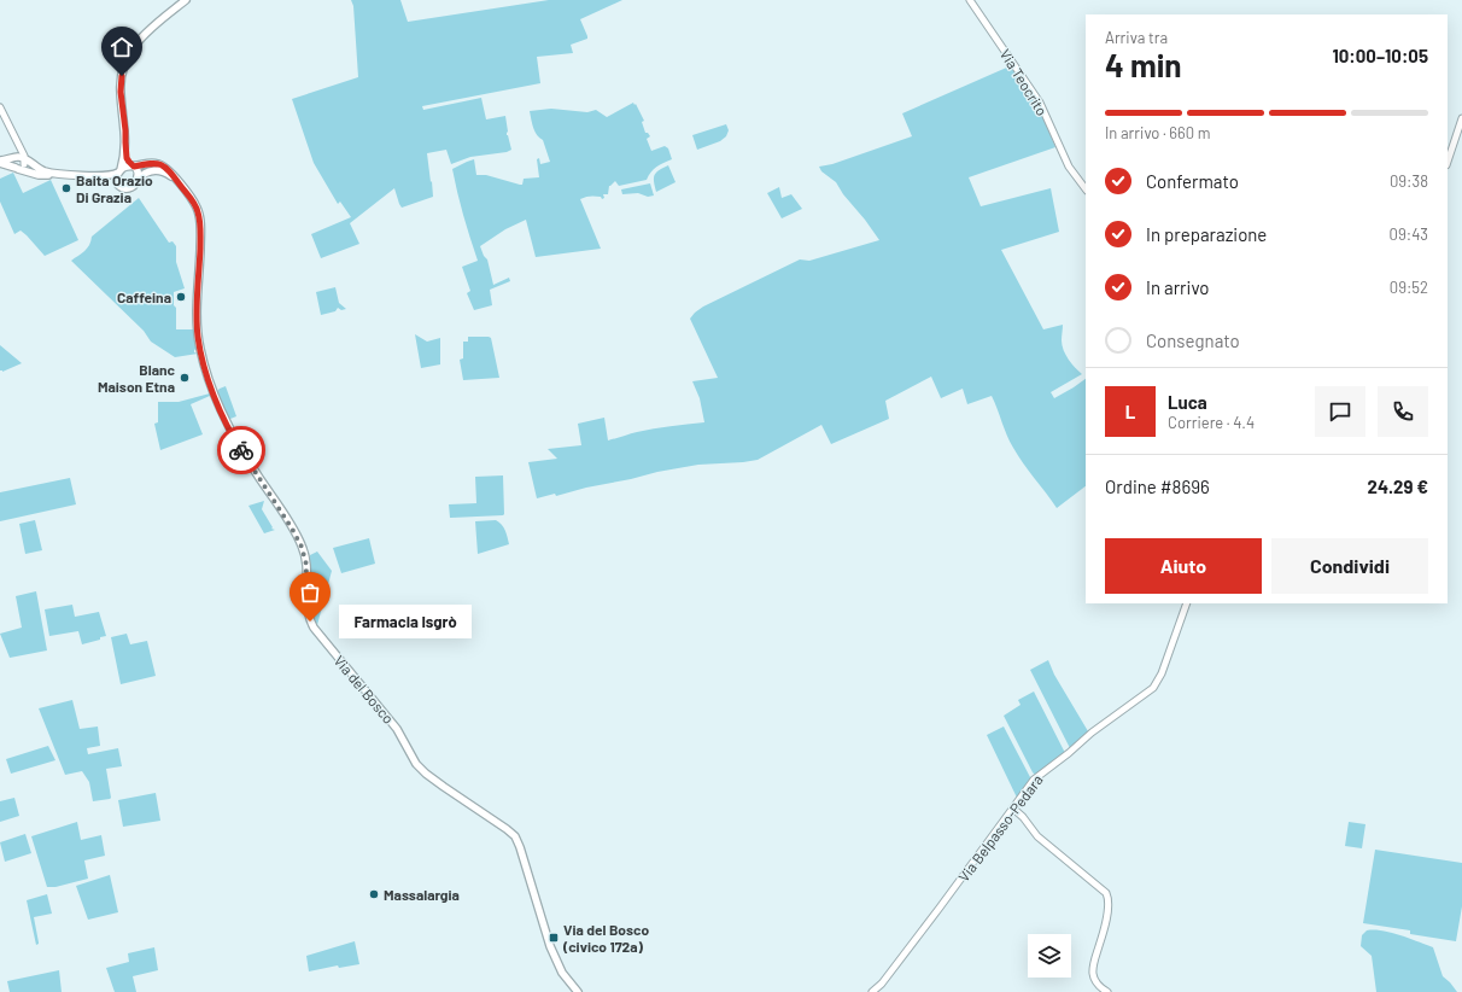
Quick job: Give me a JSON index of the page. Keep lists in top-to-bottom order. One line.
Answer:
{"streets":{"main road":["Via del Bosco"],"street":["Via Teocrito","Via Belpasso-Pedara"]},"places":{"other":["Baita Orazio Di Grazia","Caffeina","Blanc Maison Etna","Farmacia Isgrò","Massalargia"],"transit":["Via del Bosco (civico 172a)"]},"page":{"heading":["4 min","Arriva tra","10:00–10:05"],"panel":["Luca","Corriere · 4.4","Ordine #8696","24.29 €"],"bar":"In arrivo · 660 m","list":[["Confermato","09:38"],["In preparazione","09:43"],["In arrivo","09:52"],"Consegnato"],"round":"L","buttons":["Aiuto","Condividi"],"bubble":"Farmacia Isgrò"}}
